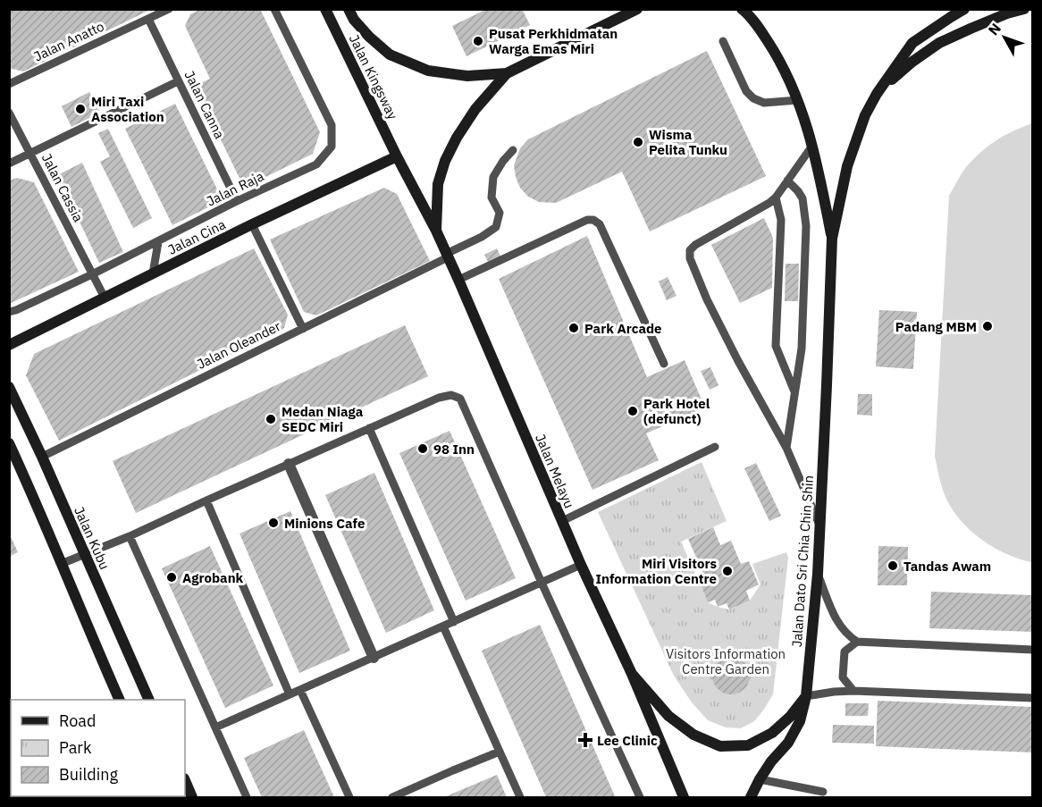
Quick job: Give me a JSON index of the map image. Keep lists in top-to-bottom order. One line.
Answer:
{"streets":{"main road":["Jalan Kingsway","Jalan Cina","Jalan Melayu","Jalan Kubu","Jalan Dato Sri Chia Chin Shin"],"lane":["Jalan Anatto","Jalan Canna","Jalan Cassia","Jalan Raja","Jalan Oleander"]},"crossings":[["Jalan Anatto","Jalan Canna"],["Jalan Kingsway","Jalan Cina"],["Jalan Kingsway","Jalan Melayu"],["Jalan Canna","Jalan Raja"],["Jalan Cassia","Jalan Raja"],["Jalan Cassia","Jalan Cina"],["Jalan Cina","Jalan Melayu"],["Jalan Oleander","Jalan Melayu"],["Jalan Oleander","Jalan Kubu"]],"parks":["Visitors Information Centre Garden"],"places":{"other":["Pusat Perkhidmatan Warga Emas Miri","Miri Taxi Association","Wisma Pelita Tunku","Padang MBM","Park Arcade","Park Hotel (defunct)","Medan Niaga SEDC Miri","98 Inn","Minions Cafe","Tandas Awam","Miri Visitors Information Centre","Agrobank"],"health":["Lee Clinic"]},"legend":["Road","Park","Building"],"north":"top left"}
